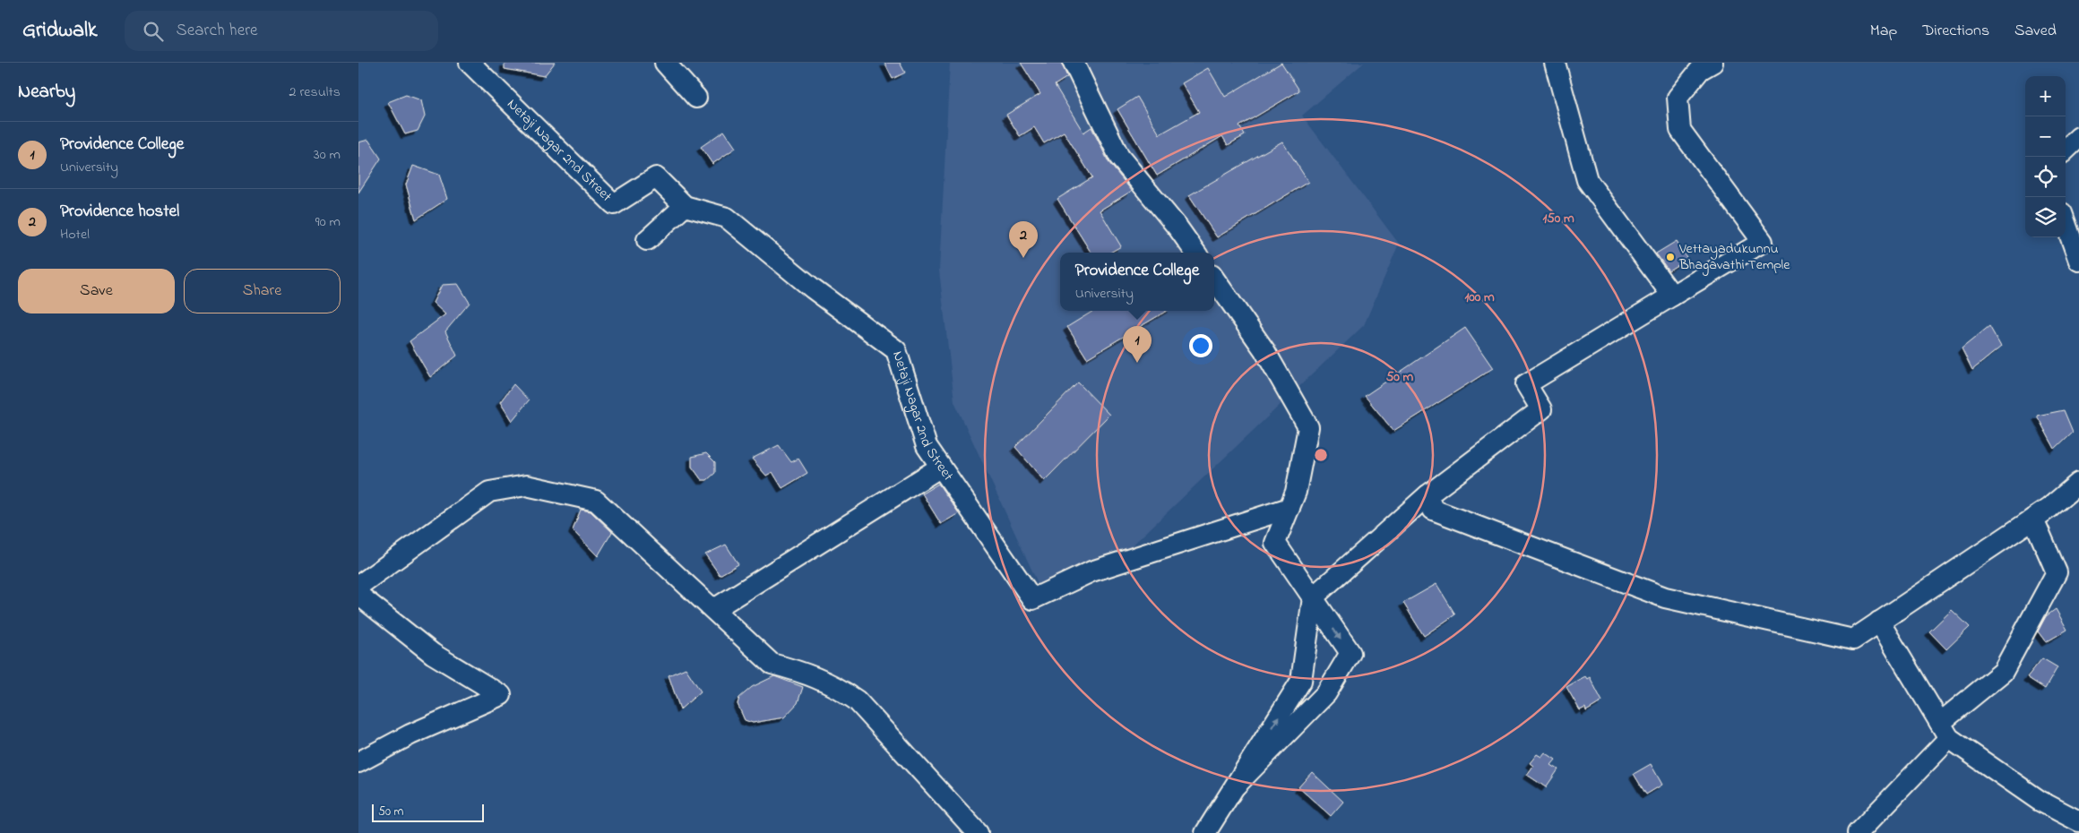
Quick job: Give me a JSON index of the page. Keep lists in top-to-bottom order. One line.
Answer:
{"streets":{"street":["Netaji Nagar 2nd Street"]},"places":["Vettayadukunnu Bhagavathi Temple"],"scale_bar":"50 m","page":{"header":"Gridwalk","search":"Search here","nav":["Map","Directions","Saved"],"heading":["Nearby","2 results"],"map_buttons":["+","−"],"list":[{"mark":"1","name":"Providence College","note":"University","value":"30 m"},{"mark":"2","name":"Providence hostel","note":"Hotel","value":"90 m"}],"pins":["2","1"],"popup":["Providence College","University"],"buttons":["Save","Share"],"scale":"50 m"},"rings":["150 m","100 m","50 m"]}
